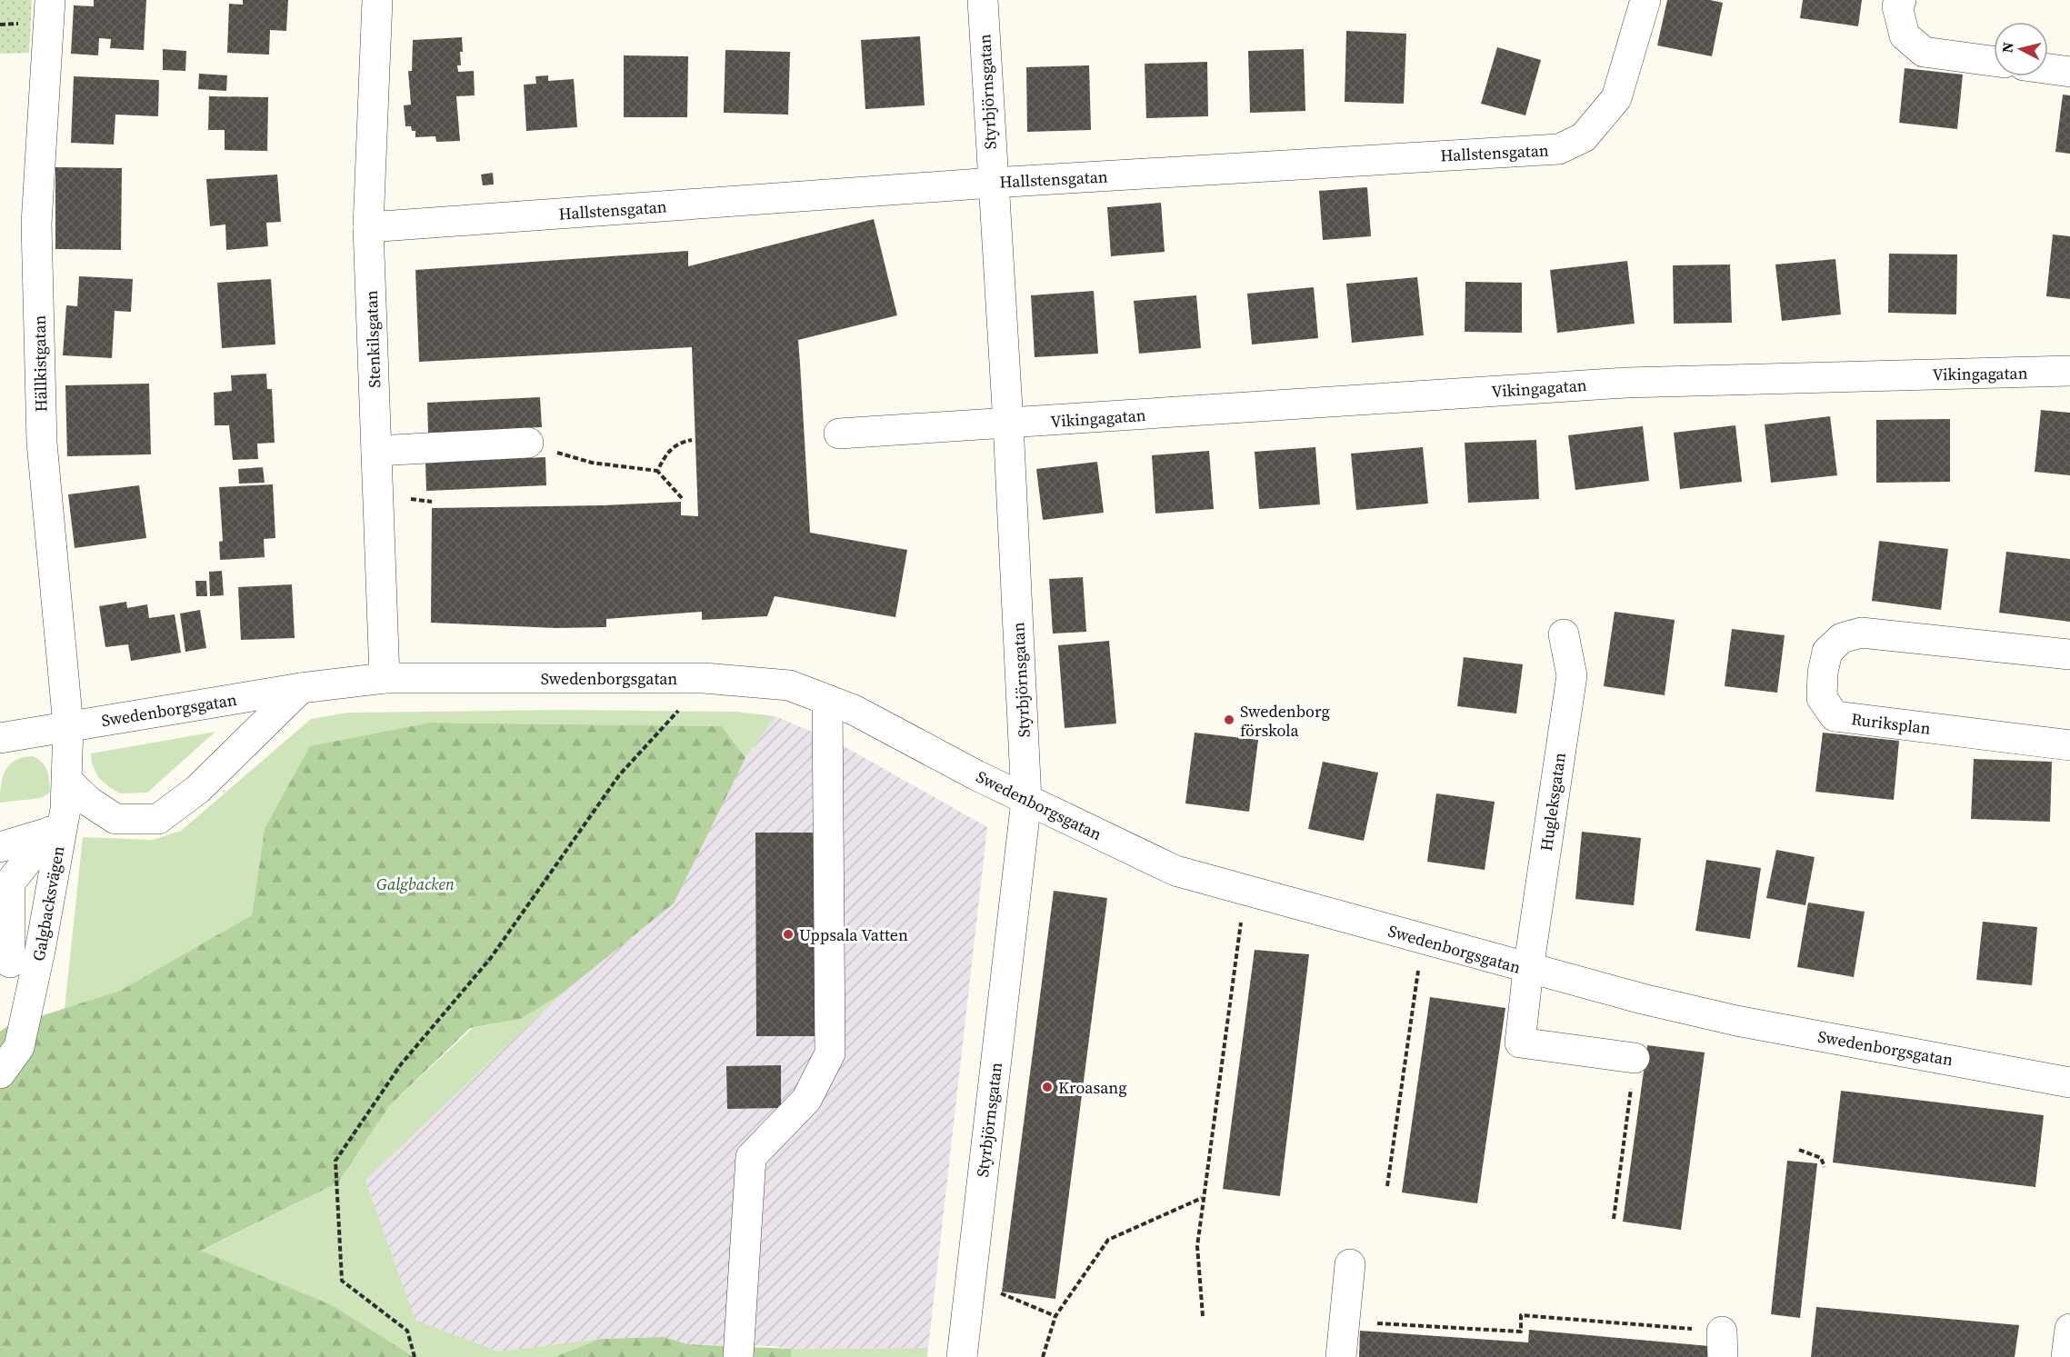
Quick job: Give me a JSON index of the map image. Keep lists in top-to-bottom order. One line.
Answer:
{"streets":{"street":["Styrbjörnsgatan","Hallstensgatan","Stenkilsgatan","Hällkistgatan","Vikingagatan","Swedenborgsgatan","Ruriksplan","Hugleksgatan","Galgbacksvägen"]},"crossings":[["Styrbjörnsgatan","Hallstensgatan"],["Styrbjörnsgatan","Vikingagatan"],["Styrbjörnsgatan","Swedenborgsgatan"],["Hallstensgatan","Stenkilsgatan"],["Stenkilsgatan","Swedenborgsgatan"],["Hällkistgatan","Swedenborgsgatan"],["Hällkistgatan","Galgbacksvägen"],["Swedenborgsgatan","Hugleksgatan"],["Swedenborgsgatan","Galgbacksvägen"]],"parks":["Galgbacken"],"places":["Swedenborg förskola","Uppsala Vatten","Kroasang"],"north":"left"}
